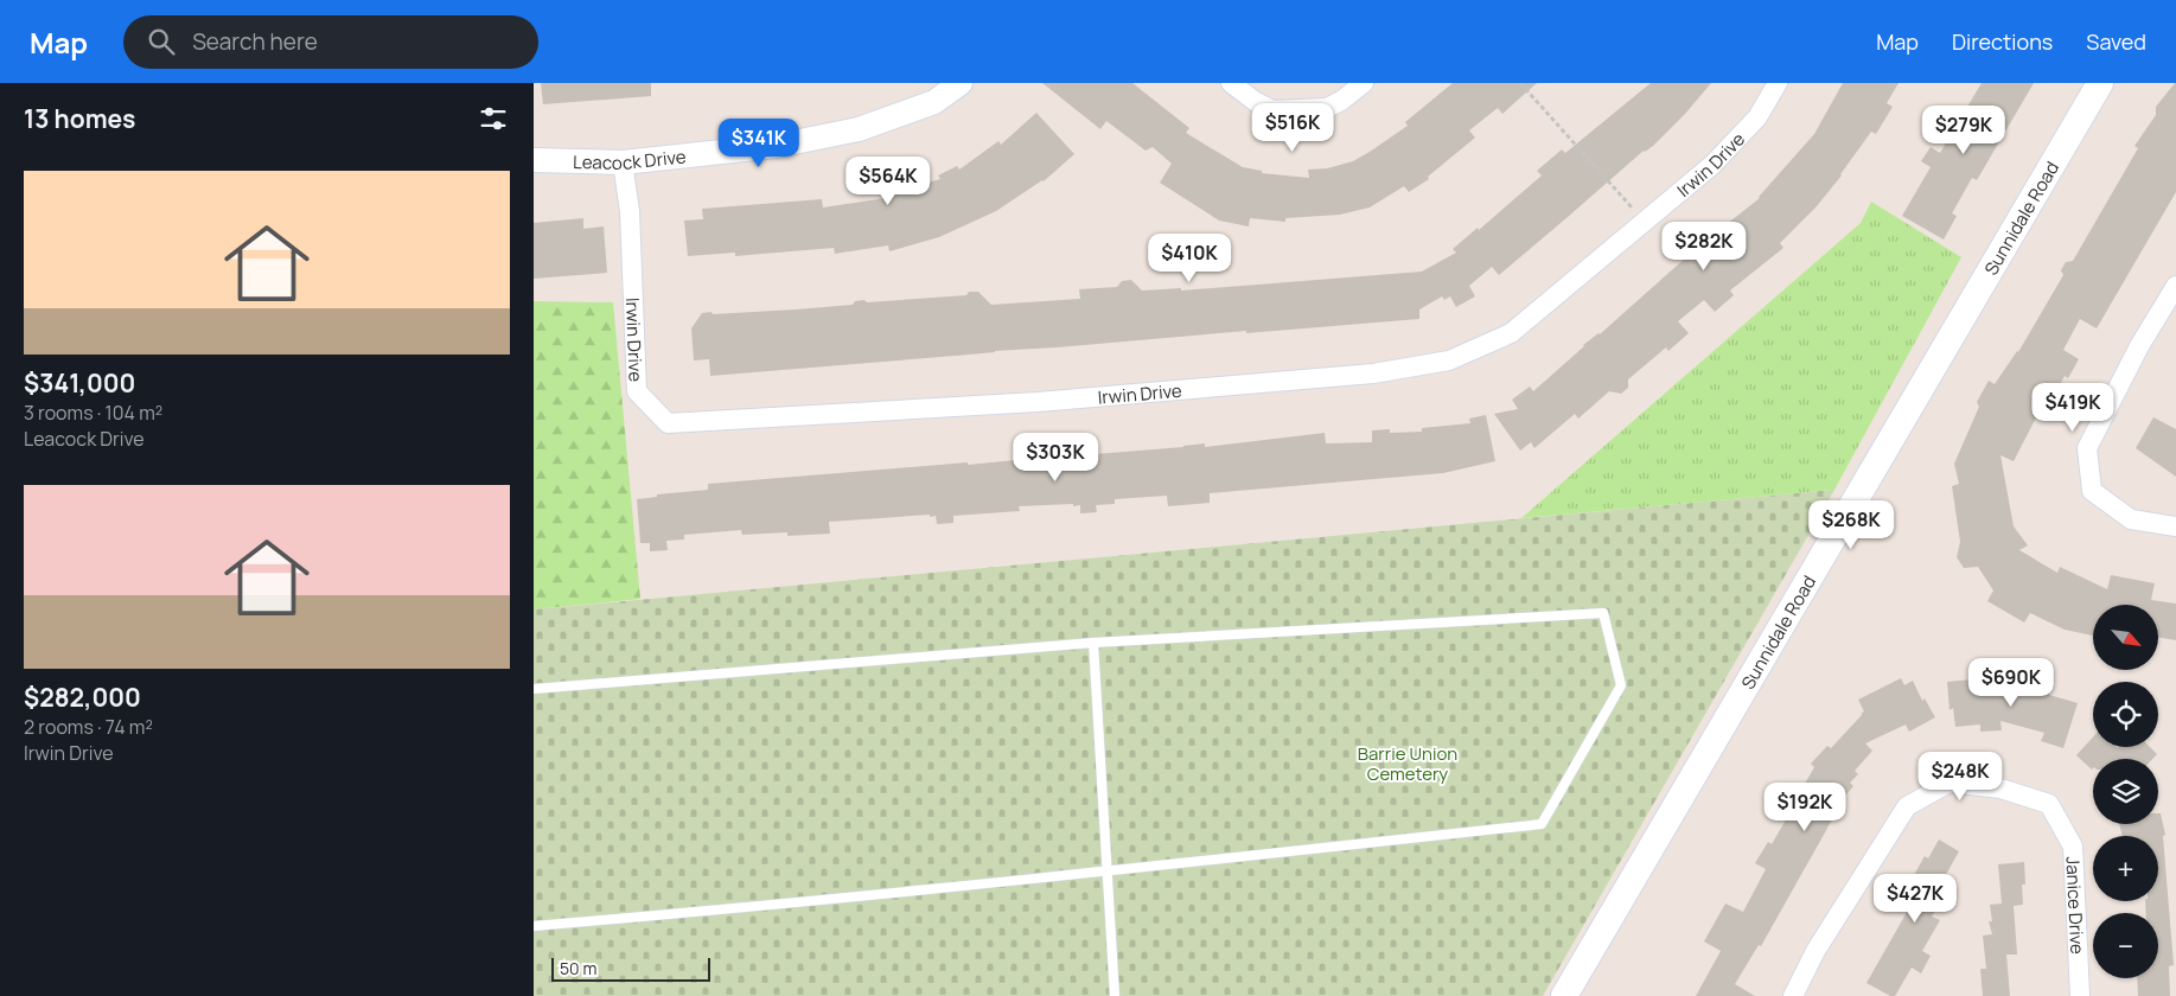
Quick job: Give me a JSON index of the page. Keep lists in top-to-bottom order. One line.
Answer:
{"streets":{"main road":["Sunnidale Road"],"street":["Leacock Drive","Irwin Drive","Janice Drive"]},"crossings":[["Leacock Drive","Irwin Drive"]],"parks":["Barrie Union Cemetery"],"scale_bar":"50 m","north":"bottom right","page":{"header":"Map","search":"Search here","nav":["Map","Directions","Saved"],"heading":"13 homes","price":["$516K","$279K","$341K","$564K","$282K","$410K","$419K","$303K","$268K","$690K","$248K","$192K","$427K"],"list":[{"name":"$341,000","note":"3 rooms · 104 m² · Leacock Drive"},{"name":"$282,000","note":"2 rooms · 74 m² · Irwin Drive"}],"map_buttons":["+","−"],"scale":"50 m"}}
